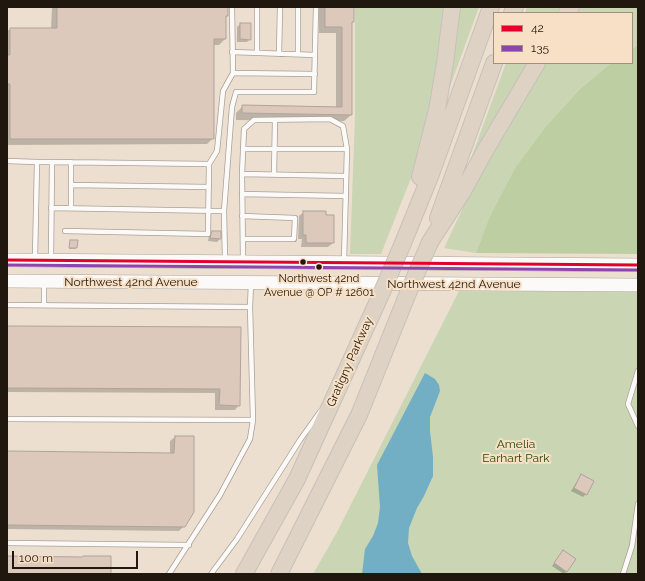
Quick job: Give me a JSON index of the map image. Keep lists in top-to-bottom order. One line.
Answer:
{"streets":{"highway":["Gratigny Parkway"],"main road":["Northwest 42nd Avenue"]},"parks":["Amelia Earhart Park"],"places":["Northwest 42nd Avenue @ OP # 12601"],"lines":["transit line 42","transit line 135"],"legend":["42","135"],"scale_bar":"100 m"}
